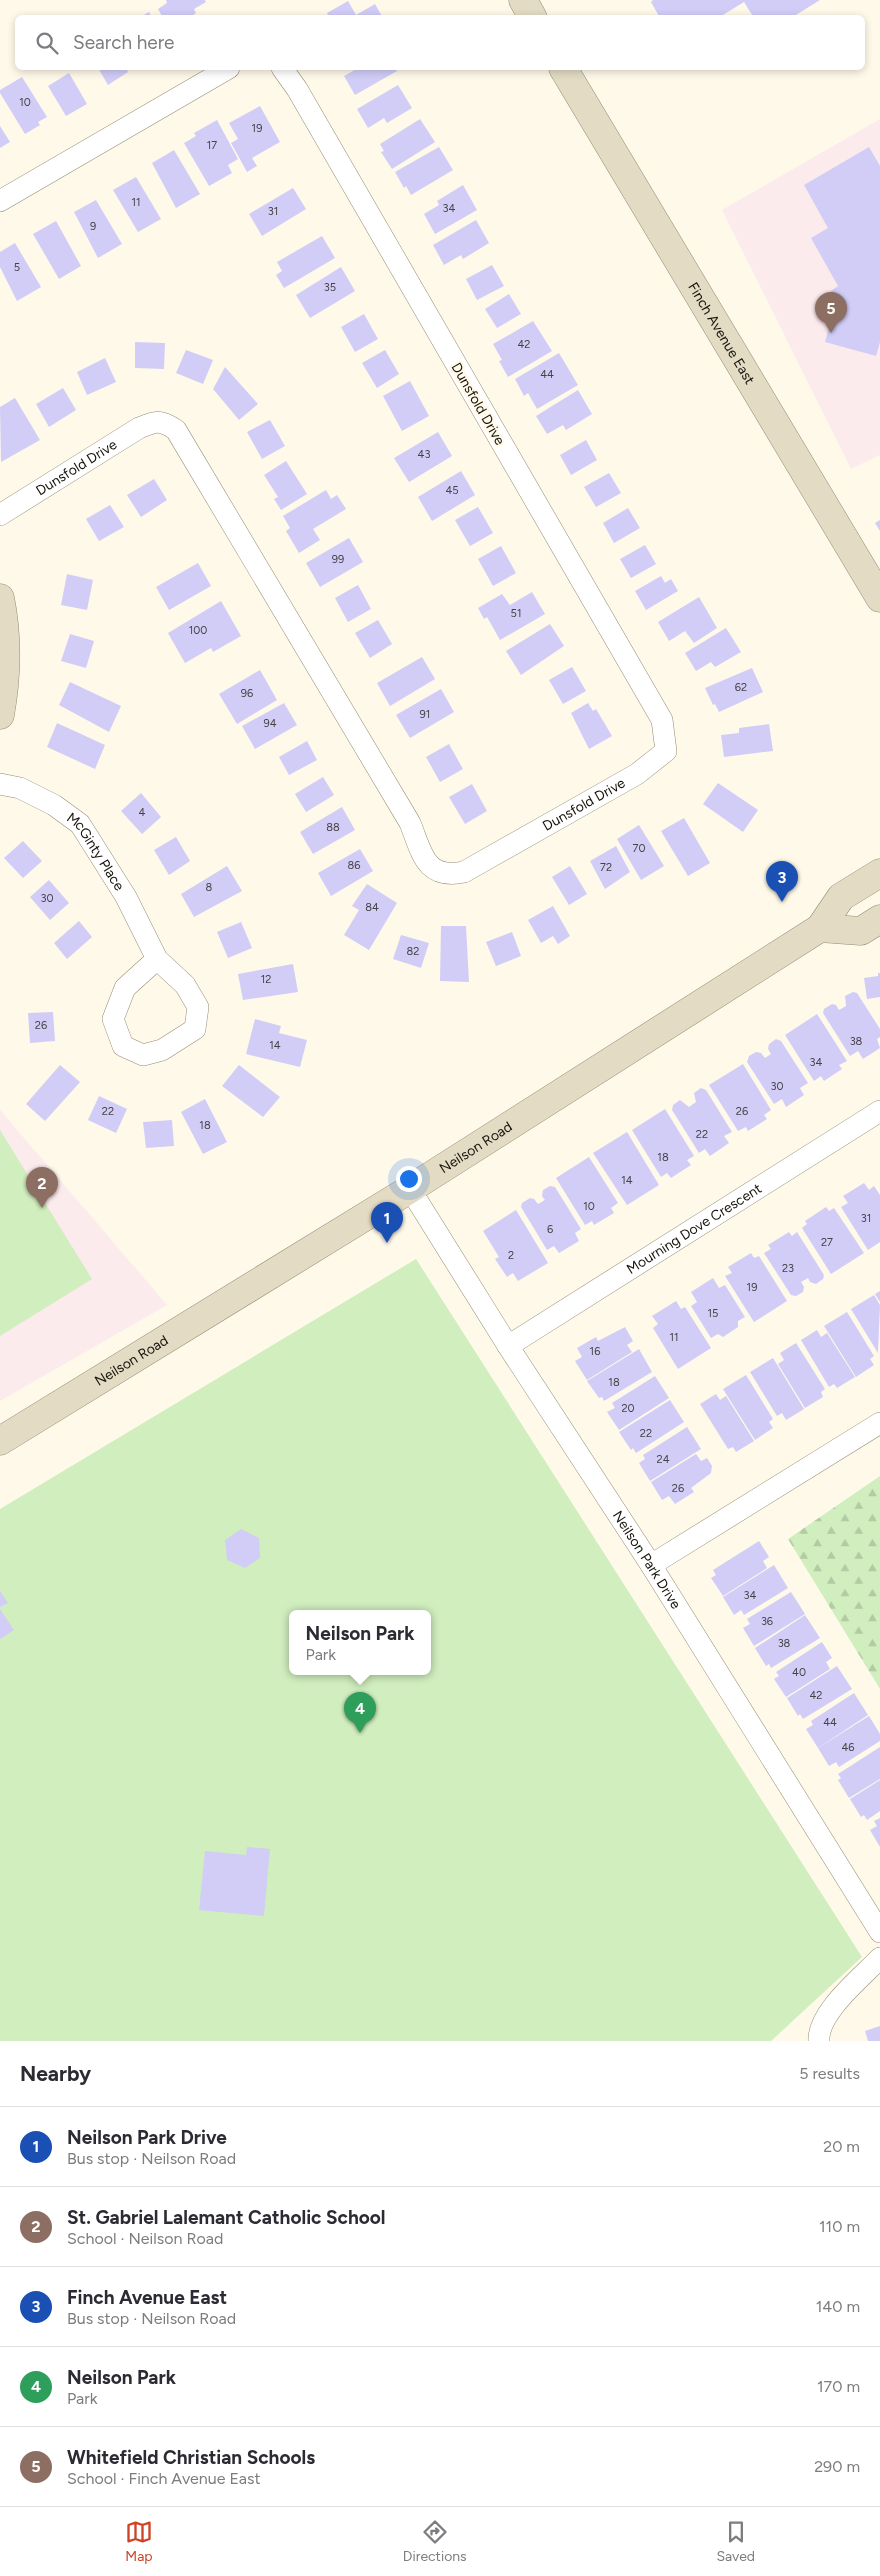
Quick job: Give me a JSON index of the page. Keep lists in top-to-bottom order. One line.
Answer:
{"streets":{"main road":["Finch Avenue East","Neilson Road"],"street":["Dunsfold Drive","McGinty Place","Mourning Dove Crescent","Neilson Park Drive"]},"crossings":[["Neilson Road","Neilson Park Drive"],["Mourning Dove Crescent","Neilson Park Drive"]],"house_numbers":["10","19","17","11","34","31","9","5","35","42","44","43","45","99","51","100","62","96","91","94","4","88","70","86","72","8","30","84","82","12","26","38","14","34","30","22","26","18","22","18","14","10","31","6","27","2","23","19","15","11","16","18","20","22","24","26","34","36","38","40","42","44","46"],"page":{"search":"Search here","pins":["5","3","2","1","4"],"popup":["Neilson Park","Park"],"heading":["Nearby","5 results"],"list":[{"mark":"1","name":"Neilson Park Drive","note":"Bus stop · Neilson Road","value":"20 m"},{"mark":"2","name":"St. Gabriel Lalemant Catholic School","note":"School · Neilson Road","value":"110 m"},{"mark":"3","name":"Finch Avenue East","note":"Bus stop · Neilson Road","value":"140 m"},{"mark":"4","name":"Neilson Park","note":"Park","value":"170 m"},{"mark":"5","name":"Whitefield Christian Schools","note":"School · Finch Avenue East","value":"290 m"}],"nav":["Map","Directions","Saved"]}}
